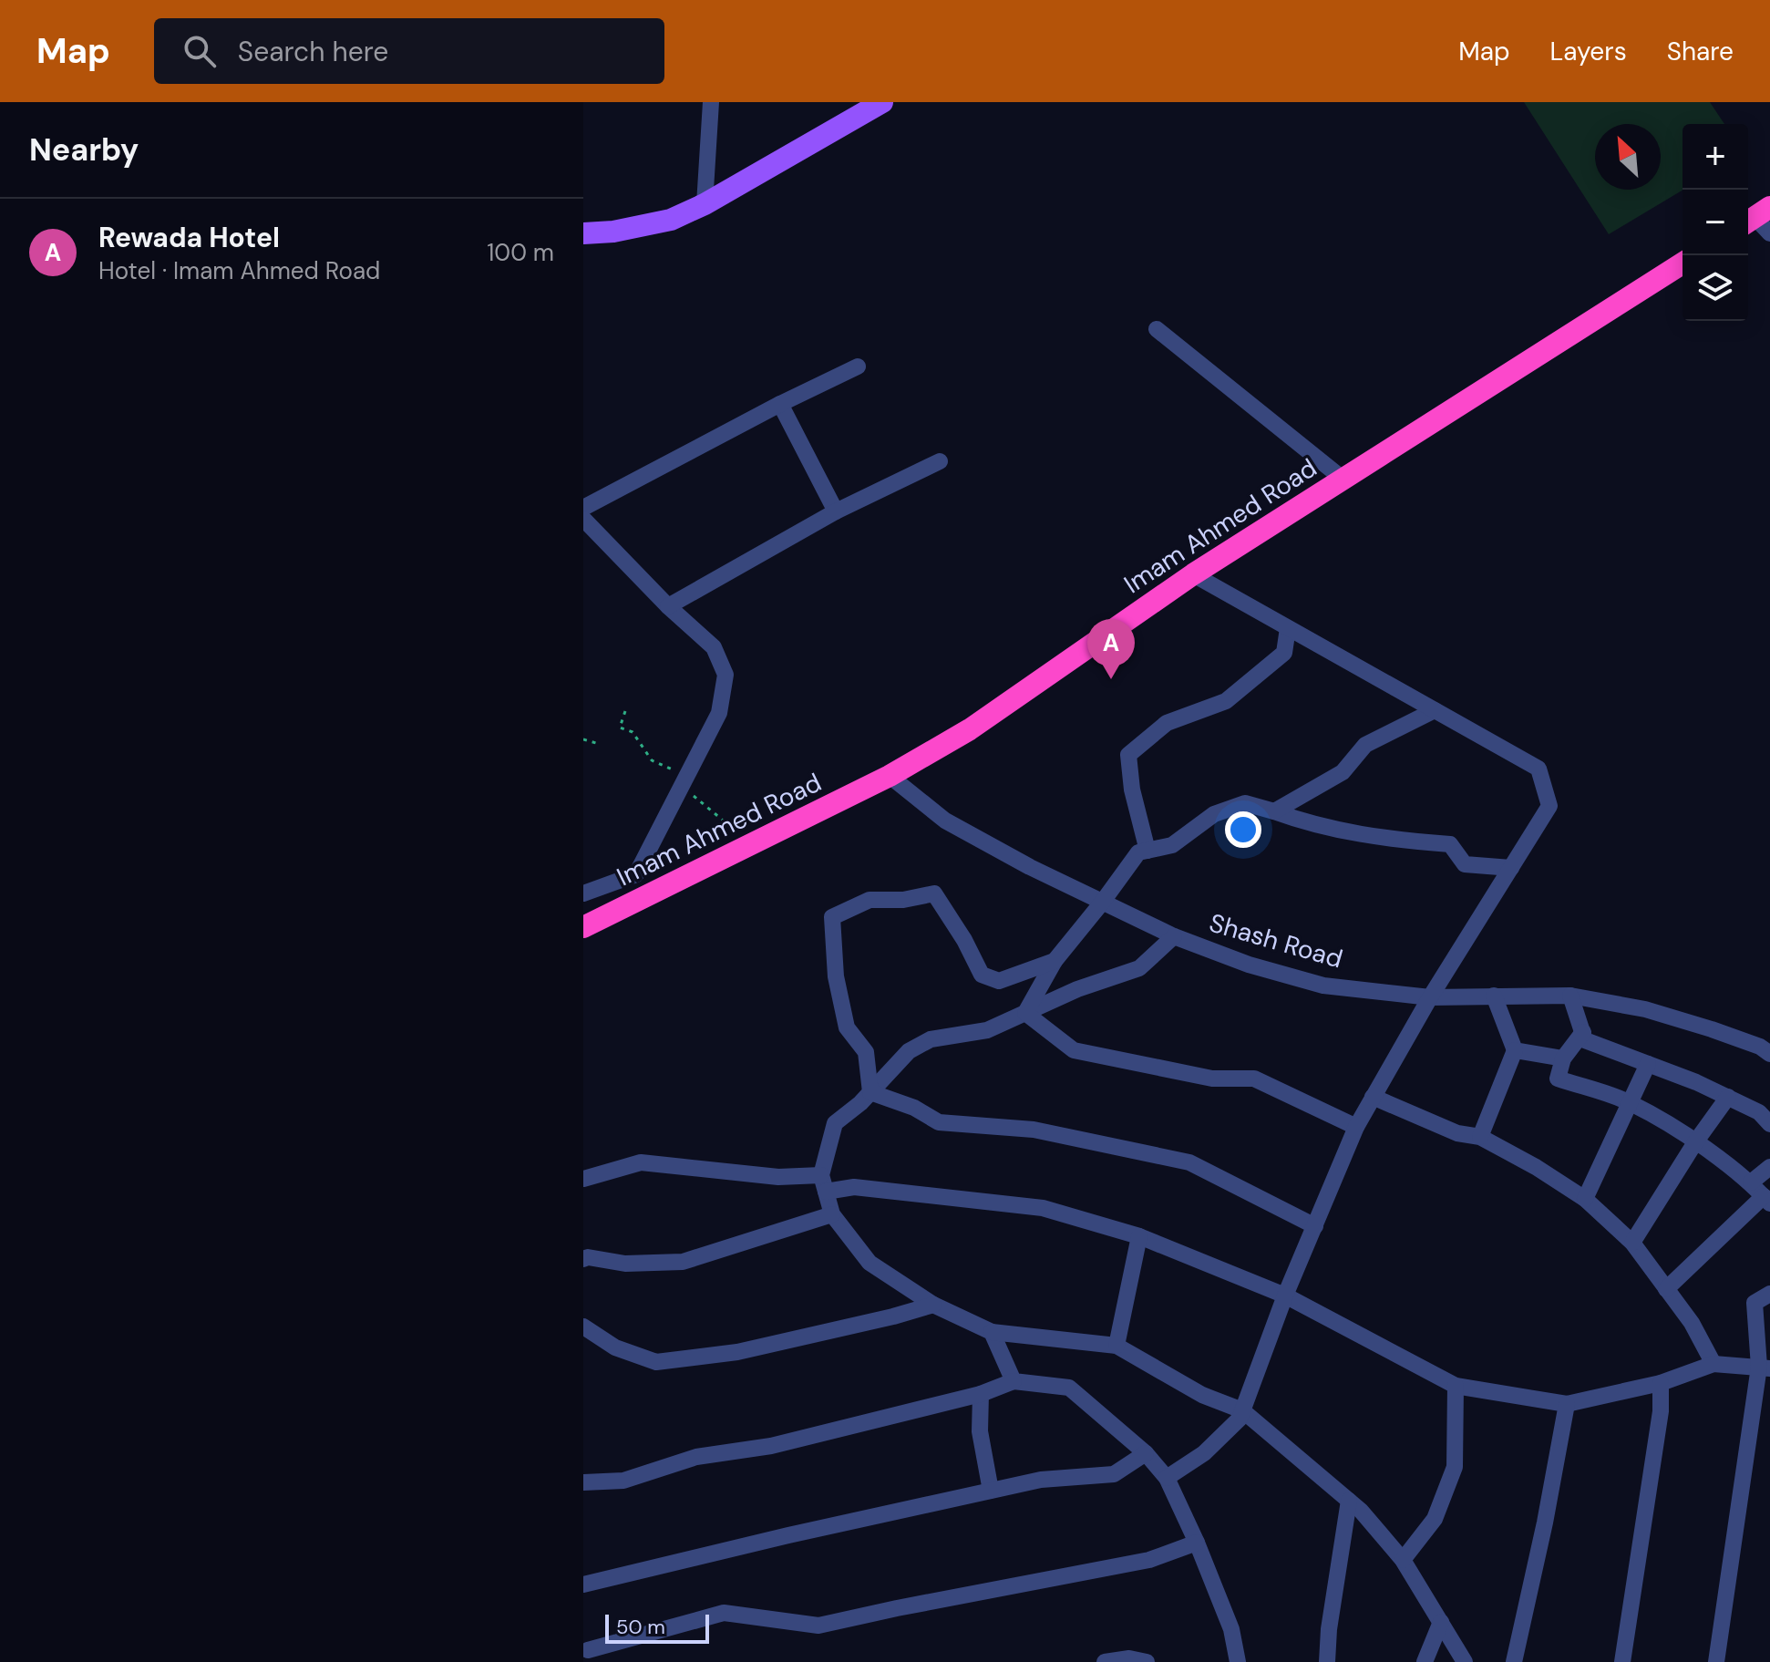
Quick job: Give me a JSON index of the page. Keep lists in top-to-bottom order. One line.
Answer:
{"streets":{"highway":["Imam Ahmed Road"],"street":["Shash Road"]},"crossings":[["Imam Ahmed Road","Shash Road"]],"scale_bar":"50 m","north":"top left","page":{"header":"Map","search":"Search here","nav":["Map","Layers","Share"],"heading":"Nearby","map_buttons":["+","−"],"list":[{"mark":"A","name":"Rewada Hotel","note":"Hotel · Imam Ahmed Road","value":"100 m"}],"pins":"A","scale":"50 m"}}
